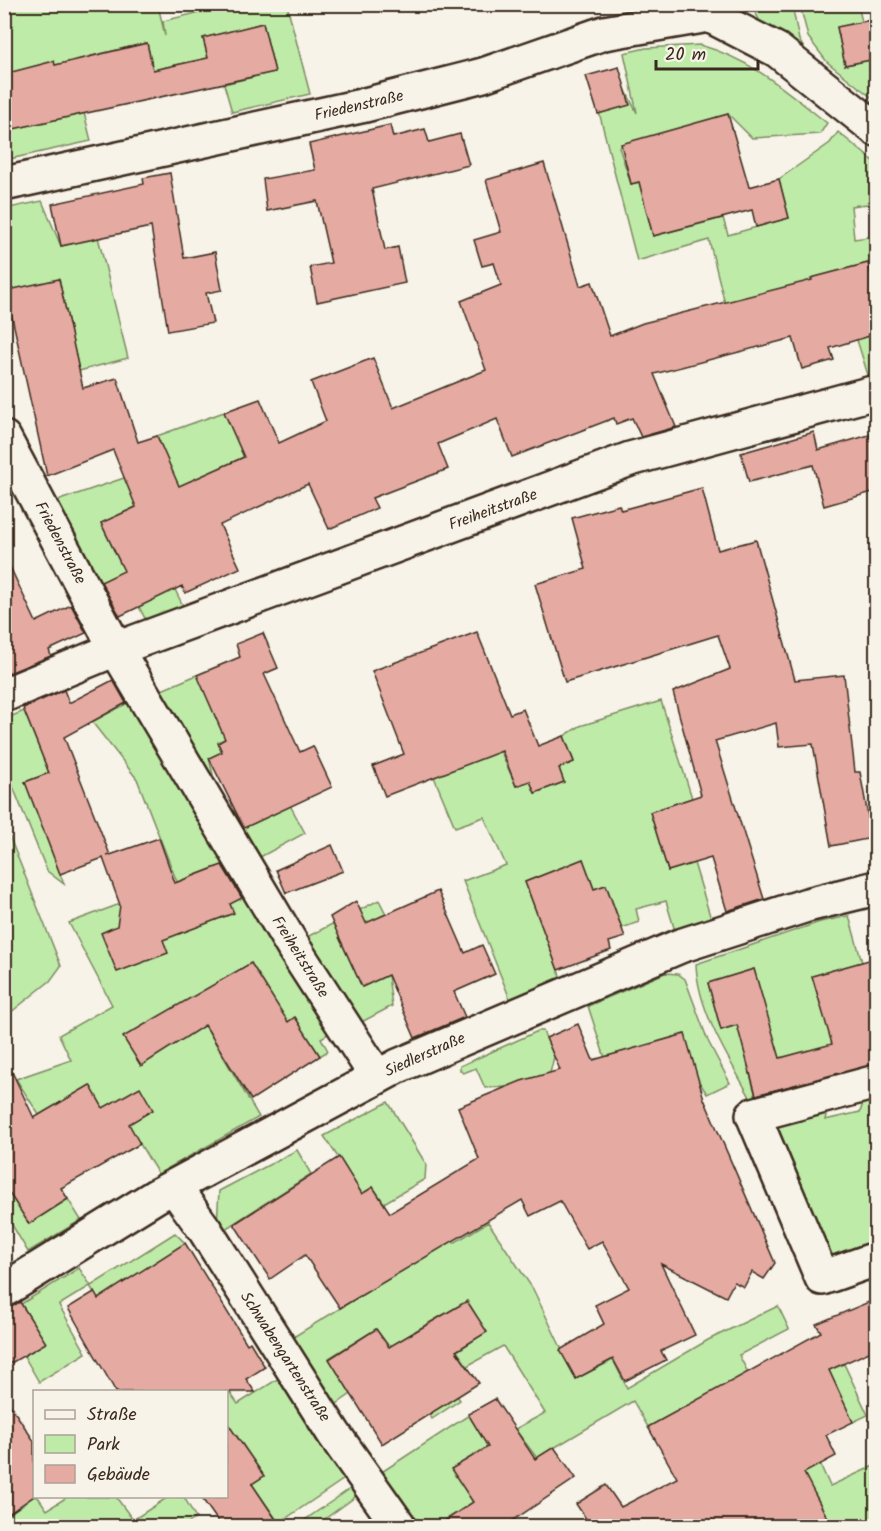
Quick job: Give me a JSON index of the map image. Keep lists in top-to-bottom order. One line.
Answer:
{"streets":{"street":["Friedenstraße","Freiheitstraße","Siedlerstraße","Schwabengartenstraße"]},"crossings":[["Friedenstraße","Freiheitstraße"],["Freiheitstraße","Siedlerstraße"],["Siedlerstraße","Schwabengartenstraße"]],"legend":["Straße","Park","Gebäude"],"scale_bar":"20 m"}
